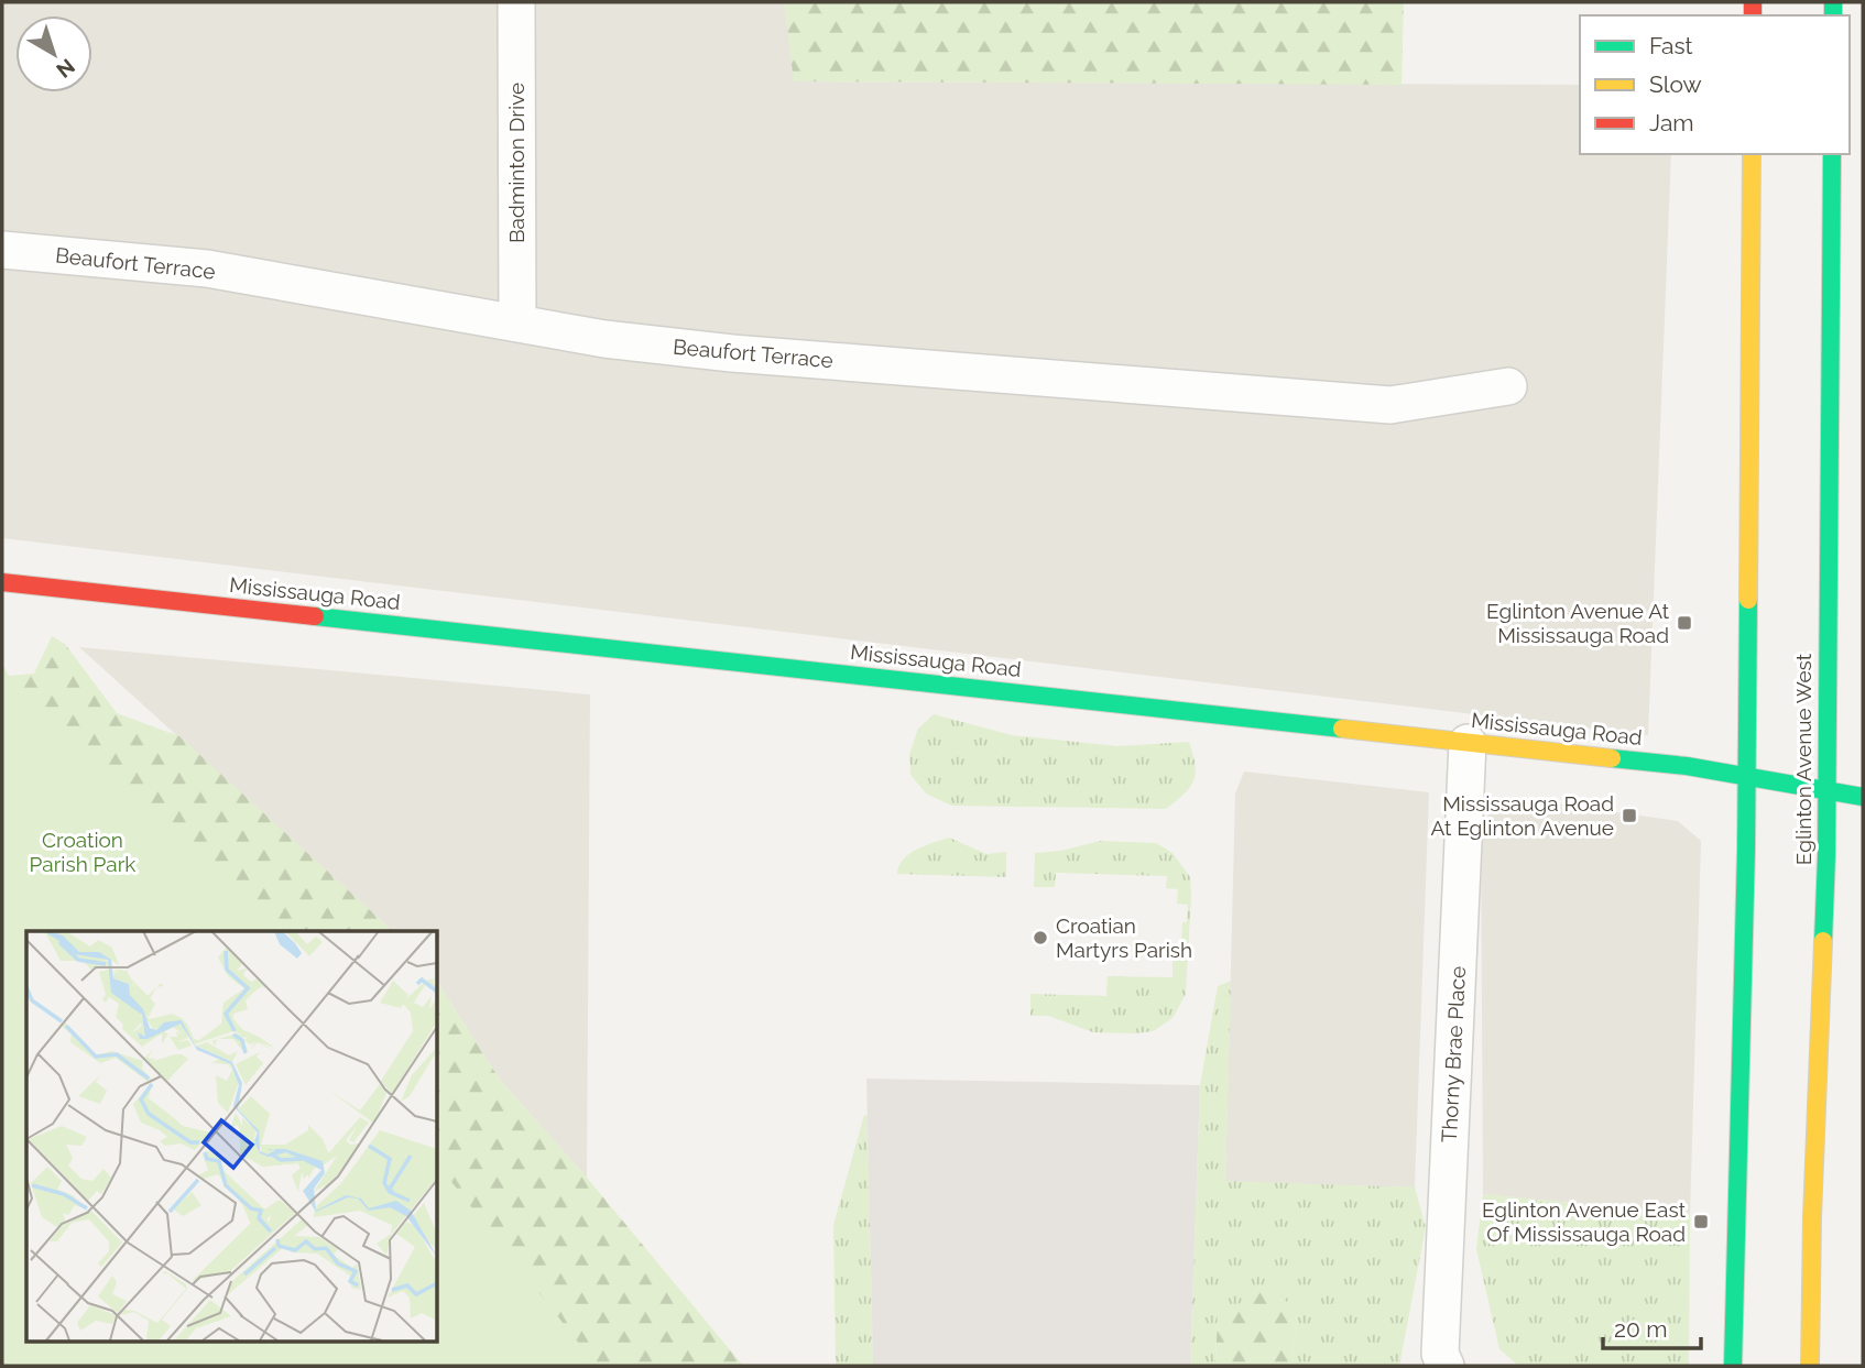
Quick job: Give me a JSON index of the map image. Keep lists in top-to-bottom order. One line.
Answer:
{"streets":{"main road":["Mississauga Road","Eglinton Avenue West"],"street":["Badminton Drive","Beaufort Terrace","Thorny Brae Place"]},"crossings":[["Badminton Drive","Beaufort Terrace"],["Mississauga Road","Eglinton Avenue West"],["Mississauga Road","Thorny Brae Place"]],"parks":["Croation Parish Park"],"places":{"transit":["Eglinton Avenue At Mississauga Road","Mississauga Road At Eglinton Avenue","Eglinton Avenue East Of Mississauga Road"],"other":["Croatian Martyrs Parish"]},"legend":["Fast","Slow","Jam"],"scale_bar":"20 m","north":"bottom right"}
